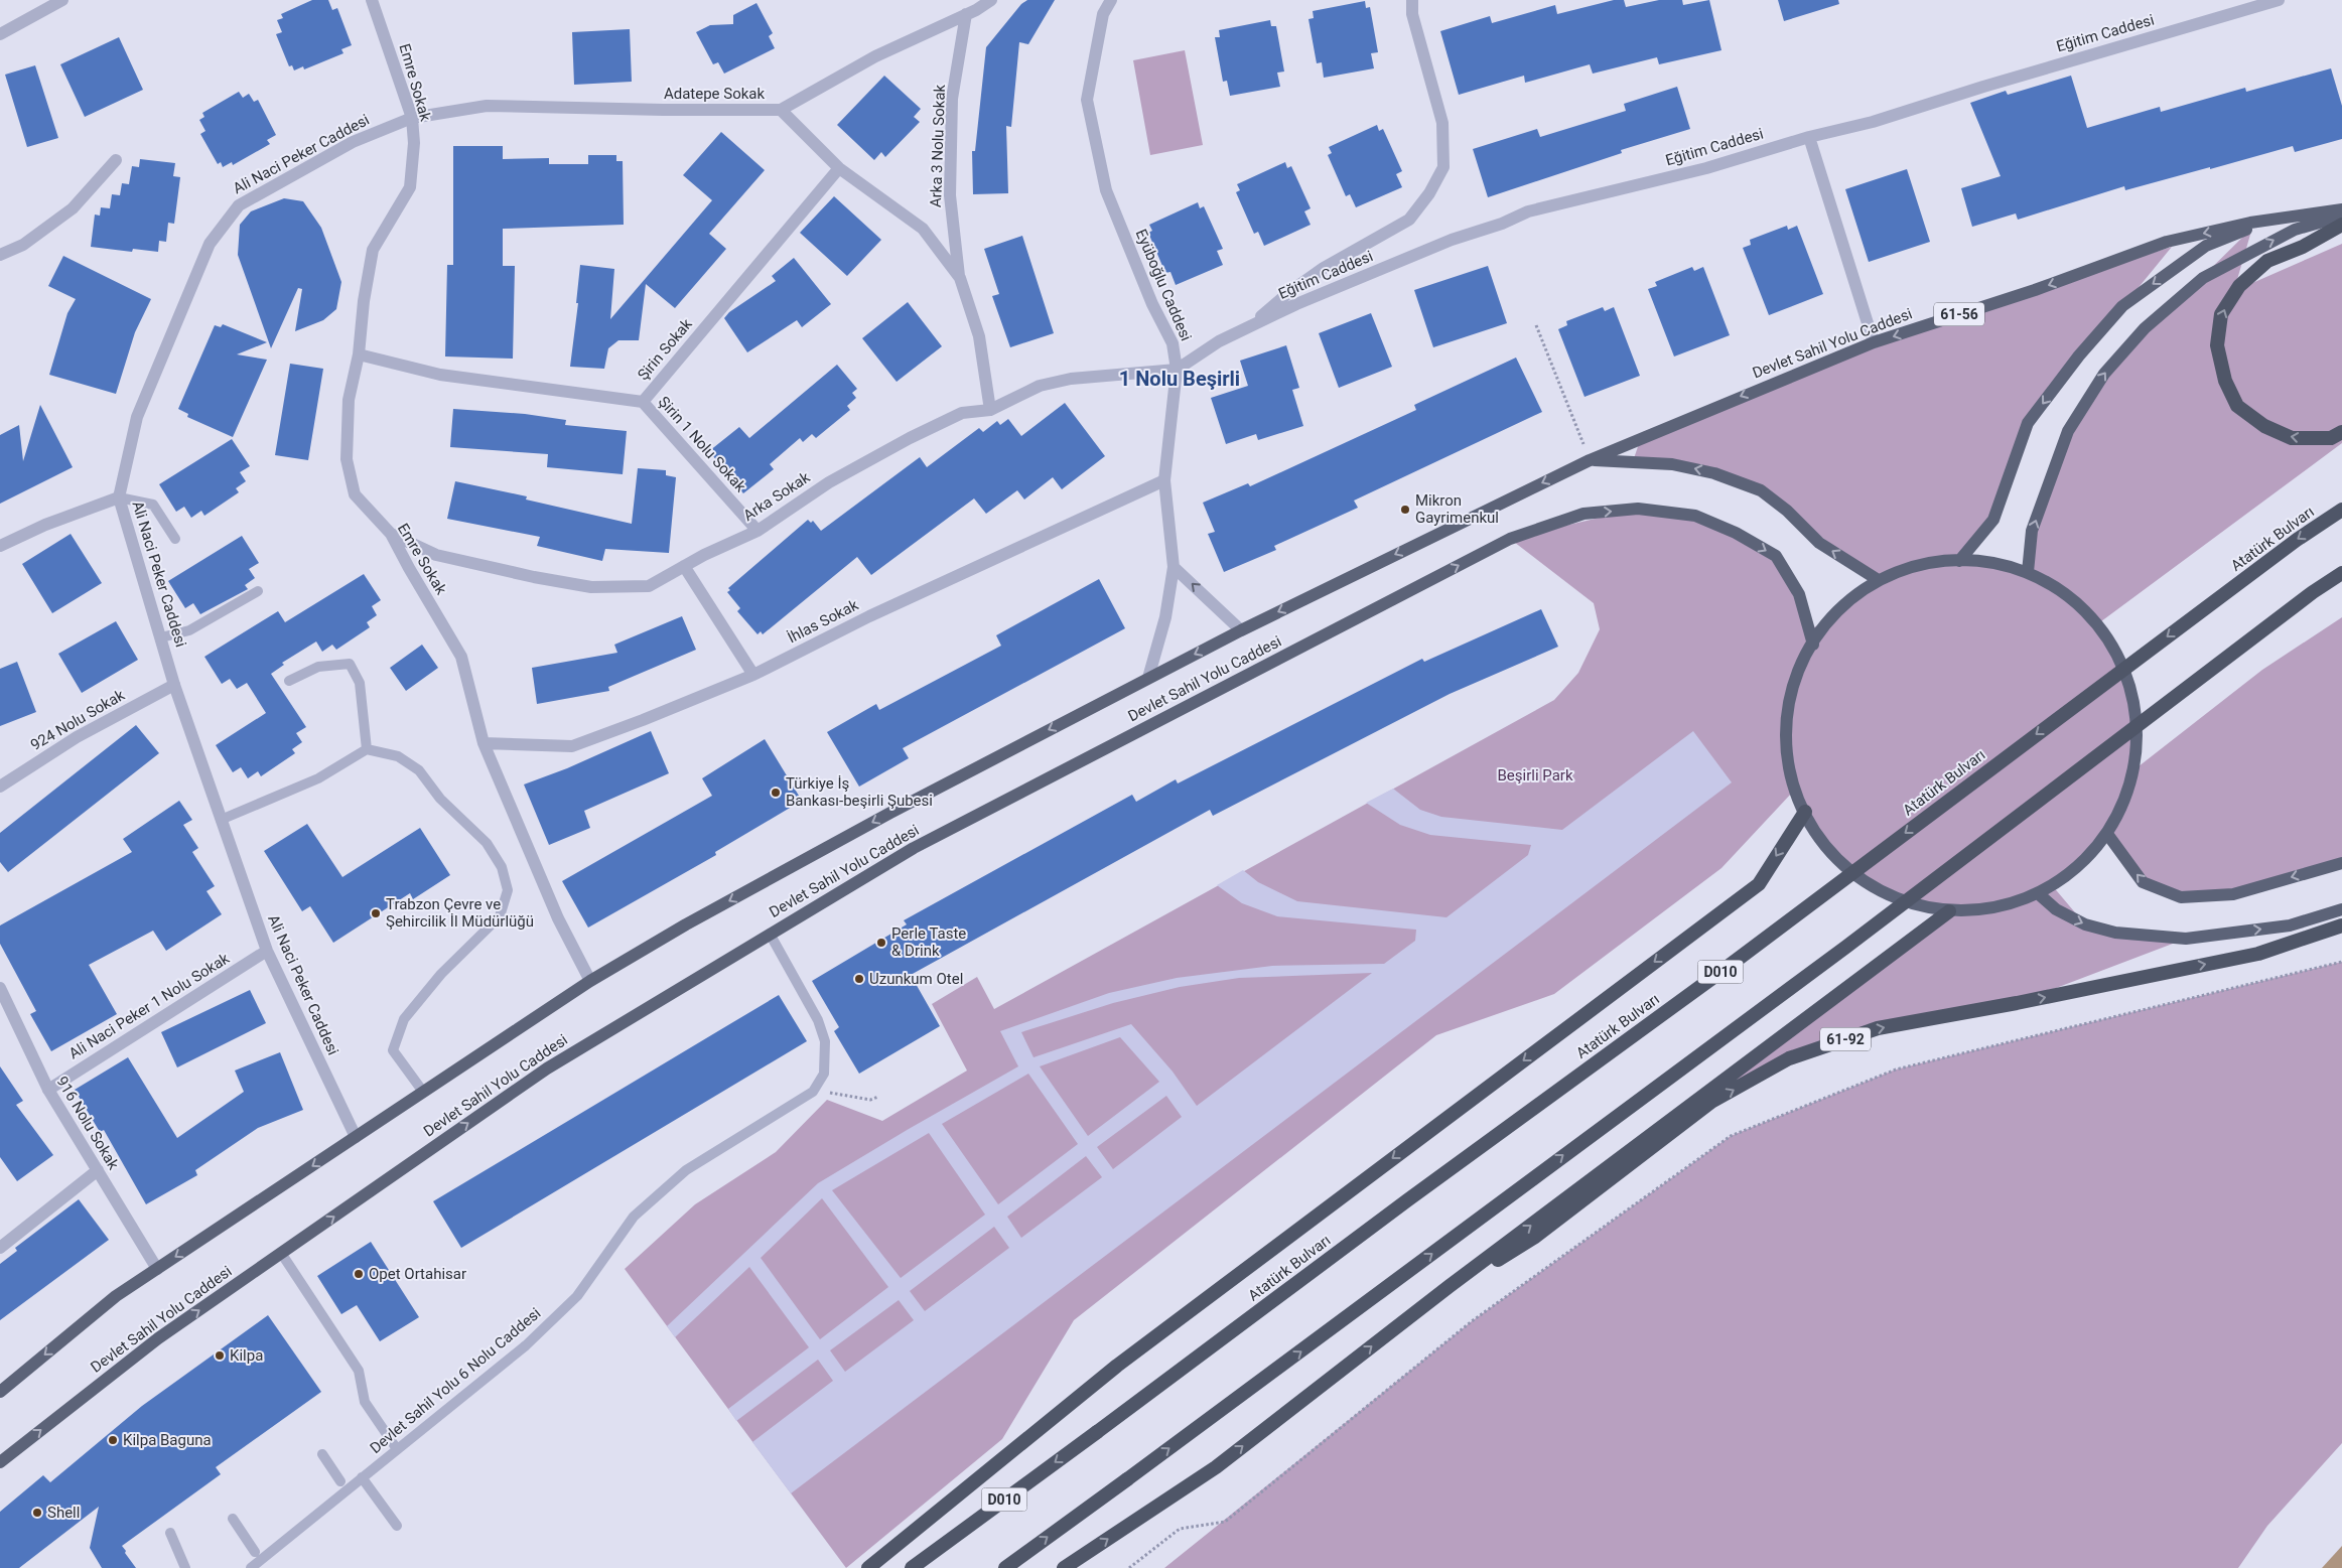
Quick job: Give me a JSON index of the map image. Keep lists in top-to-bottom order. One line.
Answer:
{"streets":{"highway":["Atatürk Bulvarı","D010","61-92"],"main road":["61-56","Devlet Sahil Yolu Caddesi"],"street":["Eğitim Caddesi","Emre Sokak","Adatepe Sokak","Arka 3 Nolu Sokak","Ali Naci Peker Caddesi","Eyüboğlu Caddesi","Şirin Sokak","Şirin 1 Nolu Sokak","Arka Sokak","İhlas Sokak","924 Nolu Sokak","Ali Naci Peker 1 Nolu Sokak","916 Nolu Sokak"],"lane":["Devlet Sahil Yolu 6 Nolu Caddesi"]},"crossings":[["Eğitim Caddesi","Eyüboğlu Caddesi"],["Eğitim Caddesi","Arka Sokak"],["Emre Sokak","Adatepe Sokak"],["Emre Sokak","Ali Naci Peker Caddesi"],["Emre Sokak","Devlet Sahil Yolu Caddesi"],["Emre Sokak","Şirin Sokak"],["Emre Sokak","Arka Sokak"],["Emre Sokak","İhlas Sokak"],["Adatepe Sokak","Arka 3 Nolu Sokak"],["Adatepe Sokak","Ali Naci Peker Caddesi"],["Ali Naci Peker Caddesi","Devlet Sahil Yolu Caddesi"],["Ali Naci Peker Caddesi","924 Nolu Sokak"],["Ali Naci Peker Caddesi","Ali Naci Peker 1 Nolu Sokak"],["Eyüboğlu Caddesi","Devlet Sahil Yolu Caddesi"],["Eyüboğlu Caddesi","Arka Sokak"],["Eyüboğlu Caddesi","İhlas Sokak"],["Devlet Sahil Yolu Caddesi","916 Nolu Sokak"],["Şirin Sokak","Şirin 1 Nolu Sokak"],["Şirin 1 Nolu Sokak","Arka Sokak"],["Ali Naci Peker 1 Nolu Sokak","916 Nolu Sokak"]],"districts":["1 Nolu Beşirli"],"parks":["Beşirli Park"],"places":["Mikron Gayrimenkul","Türkiye İş Bankası-beşirli Şubesi","Trabzon Çevre ve Şehircilik İl Müdürlüğü","Perle Taste & Drink","Uzunkum Otel","Opet Ortahisar","Kilpa","Kilpa Baguna","Shell"]}
